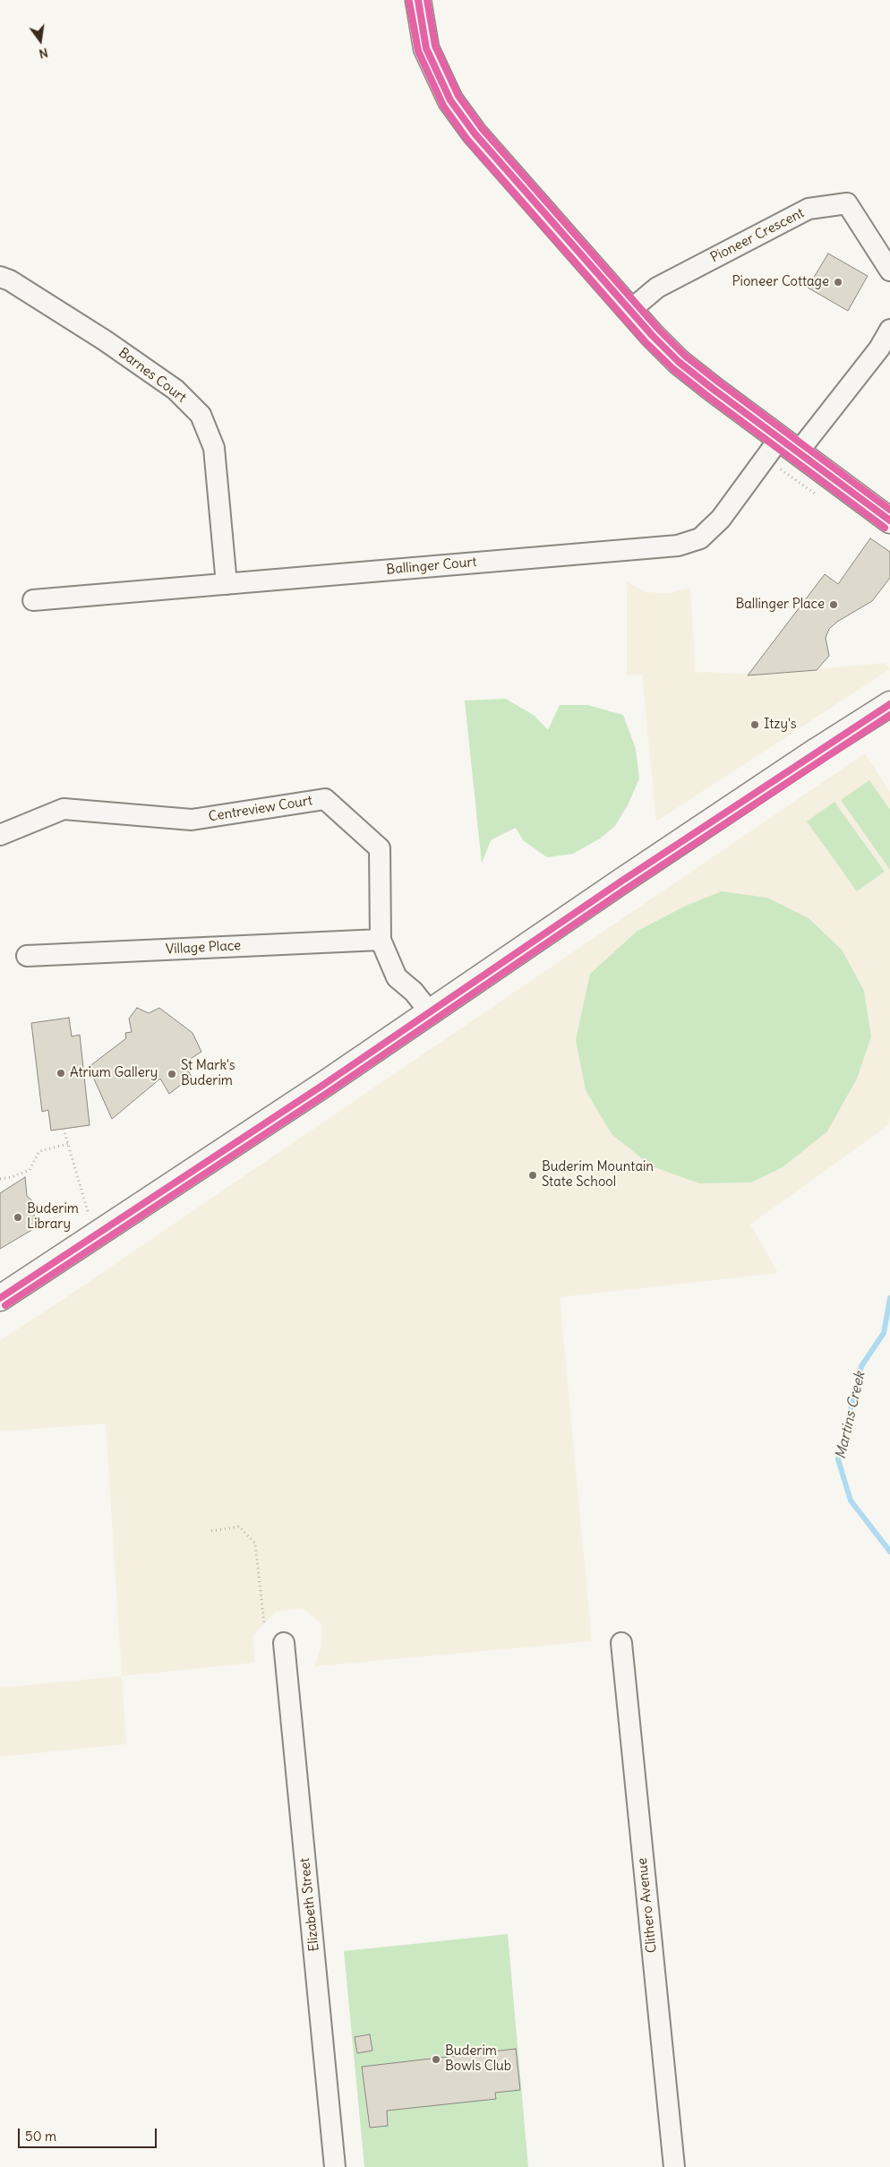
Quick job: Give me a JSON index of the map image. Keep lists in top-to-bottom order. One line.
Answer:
{"streets":{"street":["Pioneer Crescent","Barnes Court","Ballinger Court","Centreview Court","Village Place","Elizabeth Street","Clithero Avenue"]},"crossings":[["Barnes Court","Ballinger Court"],["Centreview Court","Village Place"]],"water":["Martins Creek"],"places":["Pioneer Cottage","Ballinger Place","Itzy's","Atrium Gallery","St Mark's Buderim","Buderim Mountain State School","Buderim Library","Buderim Bowls Club"],"scale_bar":"50 m","north":"bottom"}
